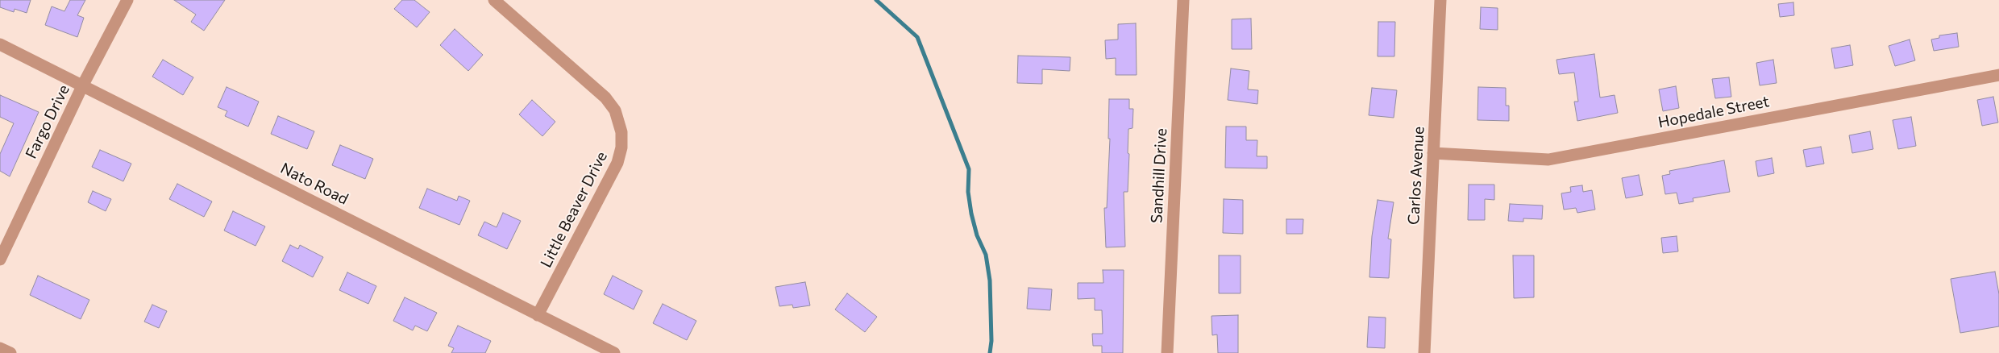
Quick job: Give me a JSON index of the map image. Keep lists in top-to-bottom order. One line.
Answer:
{"streets":{"street":["Hopedale Street","Fargo Drive","Sandhill Drive","Carlos Avenue","Nato Road","Little Beaver Drive"]},"crossings":[["Hopedale Street","Carlos Avenue"],["Fargo Drive","Nato Road"],["Nato Road","Little Beaver Drive"]]}
